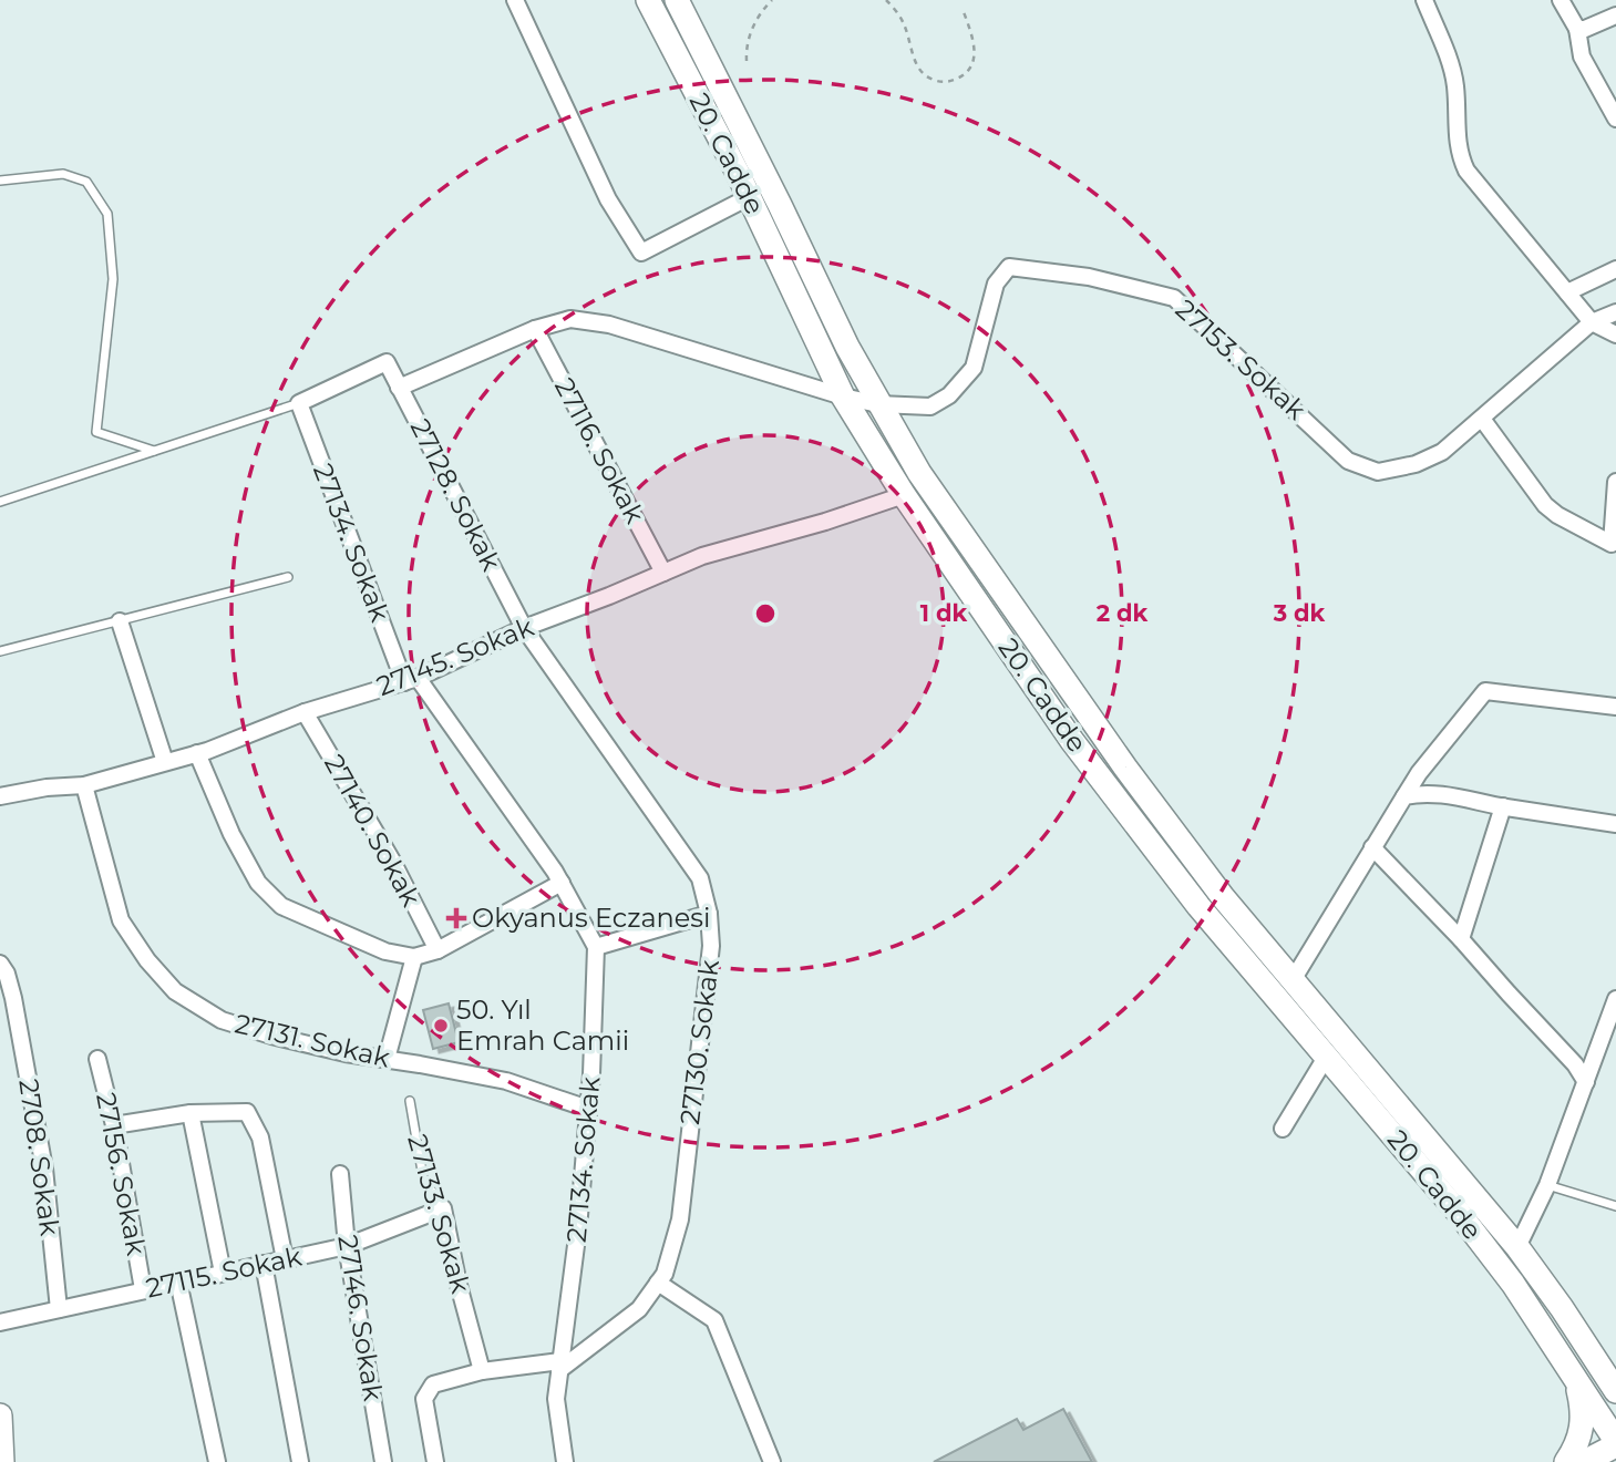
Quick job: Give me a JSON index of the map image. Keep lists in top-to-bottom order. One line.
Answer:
{"streets":{"main road":["20. Cadde"],"street":["27153. Sokak","27116. Sokak","27128. Sokak","27134. Sokak","27145. Sokak","27140. Sokak","27131. Sokak","27130. Sokak","2708. Sokak","27156. Sokak","27133. Sokak","27115. Sokak","27146. Sokak"]},"crossings":[["20. Cadde","27153. Sokak"],["20. Cadde","27145. Sokak"],["27153. Sokak","27116. Sokak"],["27153. Sokak","27128. Sokak"],["27116. Sokak","27145. Sokak"],["27128. Sokak","27134. Sokak"],["27128. Sokak","27145. Sokak"],["27128. Sokak","27130. Sokak"],["27134. Sokak","27145. Sokak"],["27134. Sokak","27131. Sokak"],["27134. Sokak","27130. Sokak"],["27145. Sokak","27140. Sokak"],["27145. Sokak","27131. Sokak"],["27145. Sokak","27130. Sokak"],["2708. Sokak","27115. Sokak"],["27156. Sokak","27115. Sokak"],["27133. Sokak","27115. Sokak"],["27115. Sokak","27146. Sokak"]],"places":{"health":["Okyanus Eczanesi"],"other":["50. Yıl Emrah Camii"]},"rings":["1 dk","2 dk","3 dk"]}
